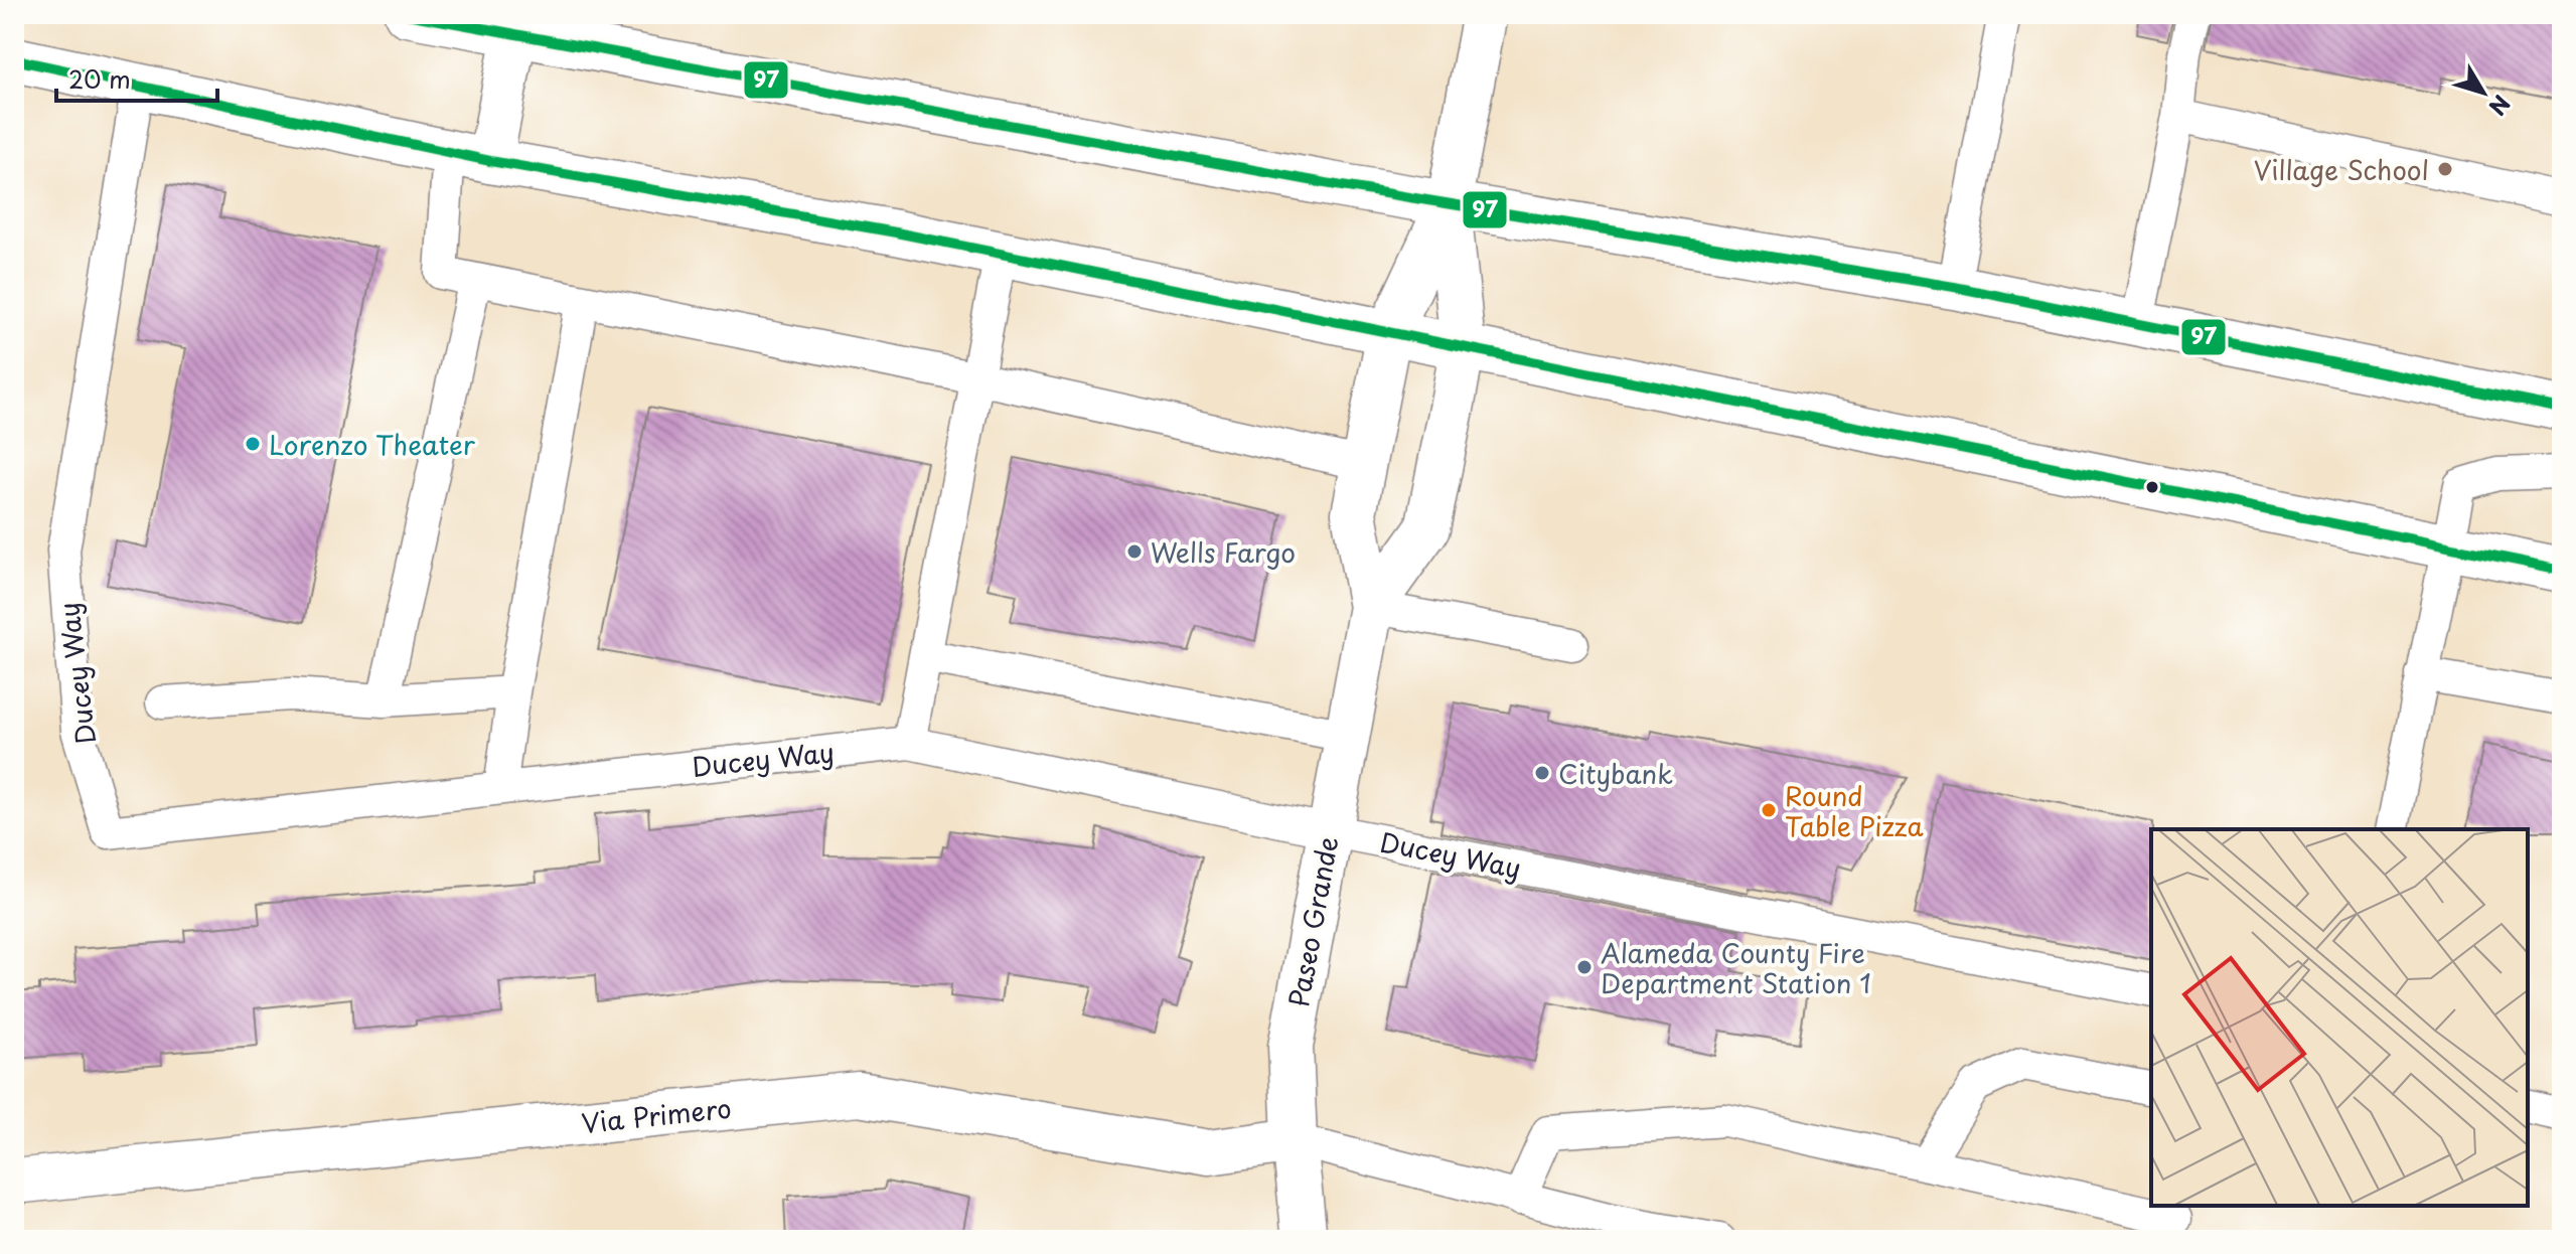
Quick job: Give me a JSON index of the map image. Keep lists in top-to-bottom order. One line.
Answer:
{"streets":{"main road":["Paseo Grande","Via Primero"],"lane":["Ducey Way"]},"crossings":[["Ducey Way","Paseo Grande"],["Paseo Grande","Via Primero"]],"places":["Village School","Lorenzo Theater","Wells Fargo","Citybank","Round Table Pizza","Alameda County Fire Department Station 1"],"lines":["transit line 97"],"scale_bar":"20 m","north":"bottom right"}
